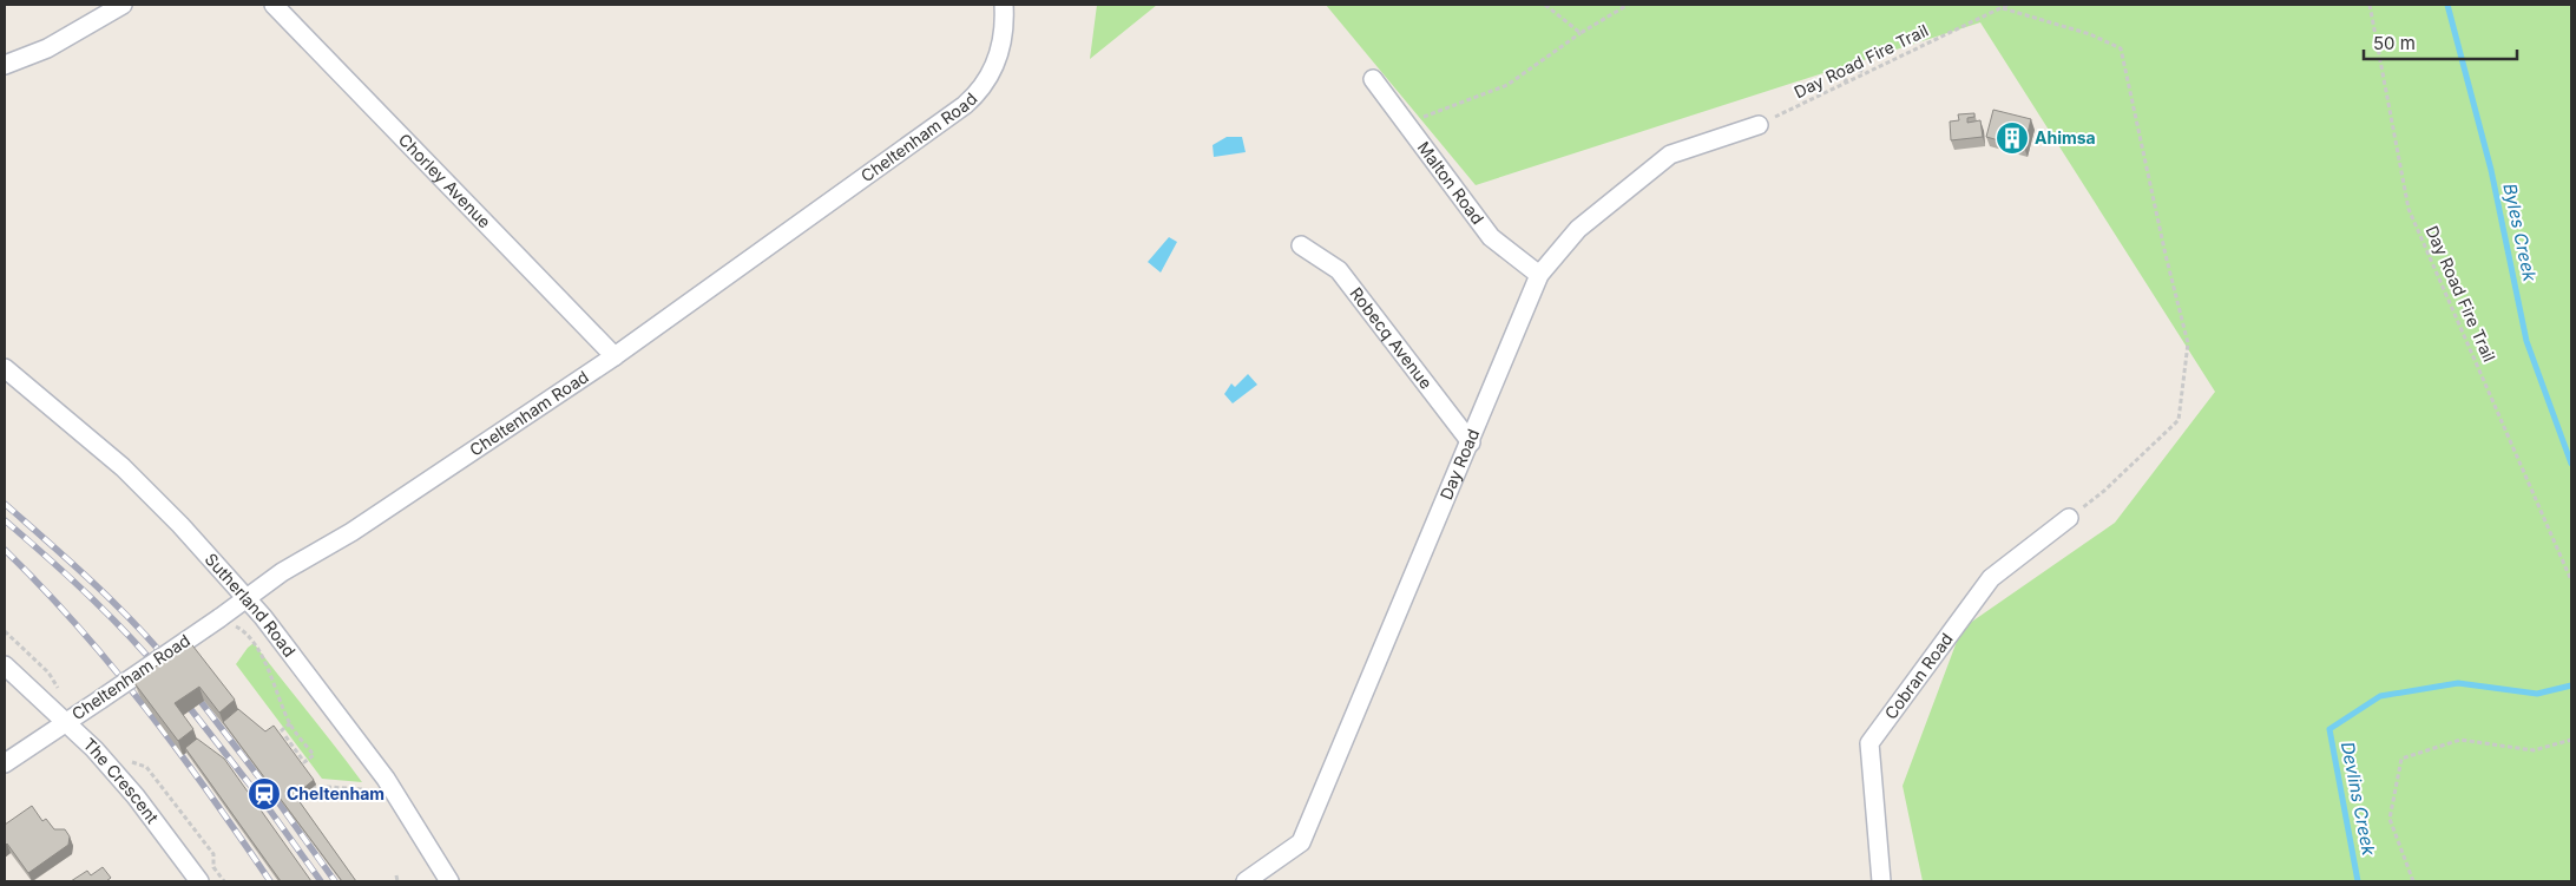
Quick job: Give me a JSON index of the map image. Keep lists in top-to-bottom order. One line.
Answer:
{"streets":{"street":["Cheltenham Road","Chorley Avenue","Malton Road","Robecq Avenue","Day Road","Sutherland Road","Cobran Road","The Crescent"],"path":["Day Road Fire Trail"]},"crossings":[["Day Road Fire Trail","Day Road"],["Cheltenham Road","Chorley Avenue"],["Cheltenham Road","Sutherland Road"],["Cheltenham Road","The Crescent"],["Malton Road","Day Road"],["Robecq Avenue","Day Road"]],"water":["Byles Creek","Devlins Creek"],"places":{"building":["Ahimsa"],"station":["Cheltenham"]},"scale_bar":"50 m"}
